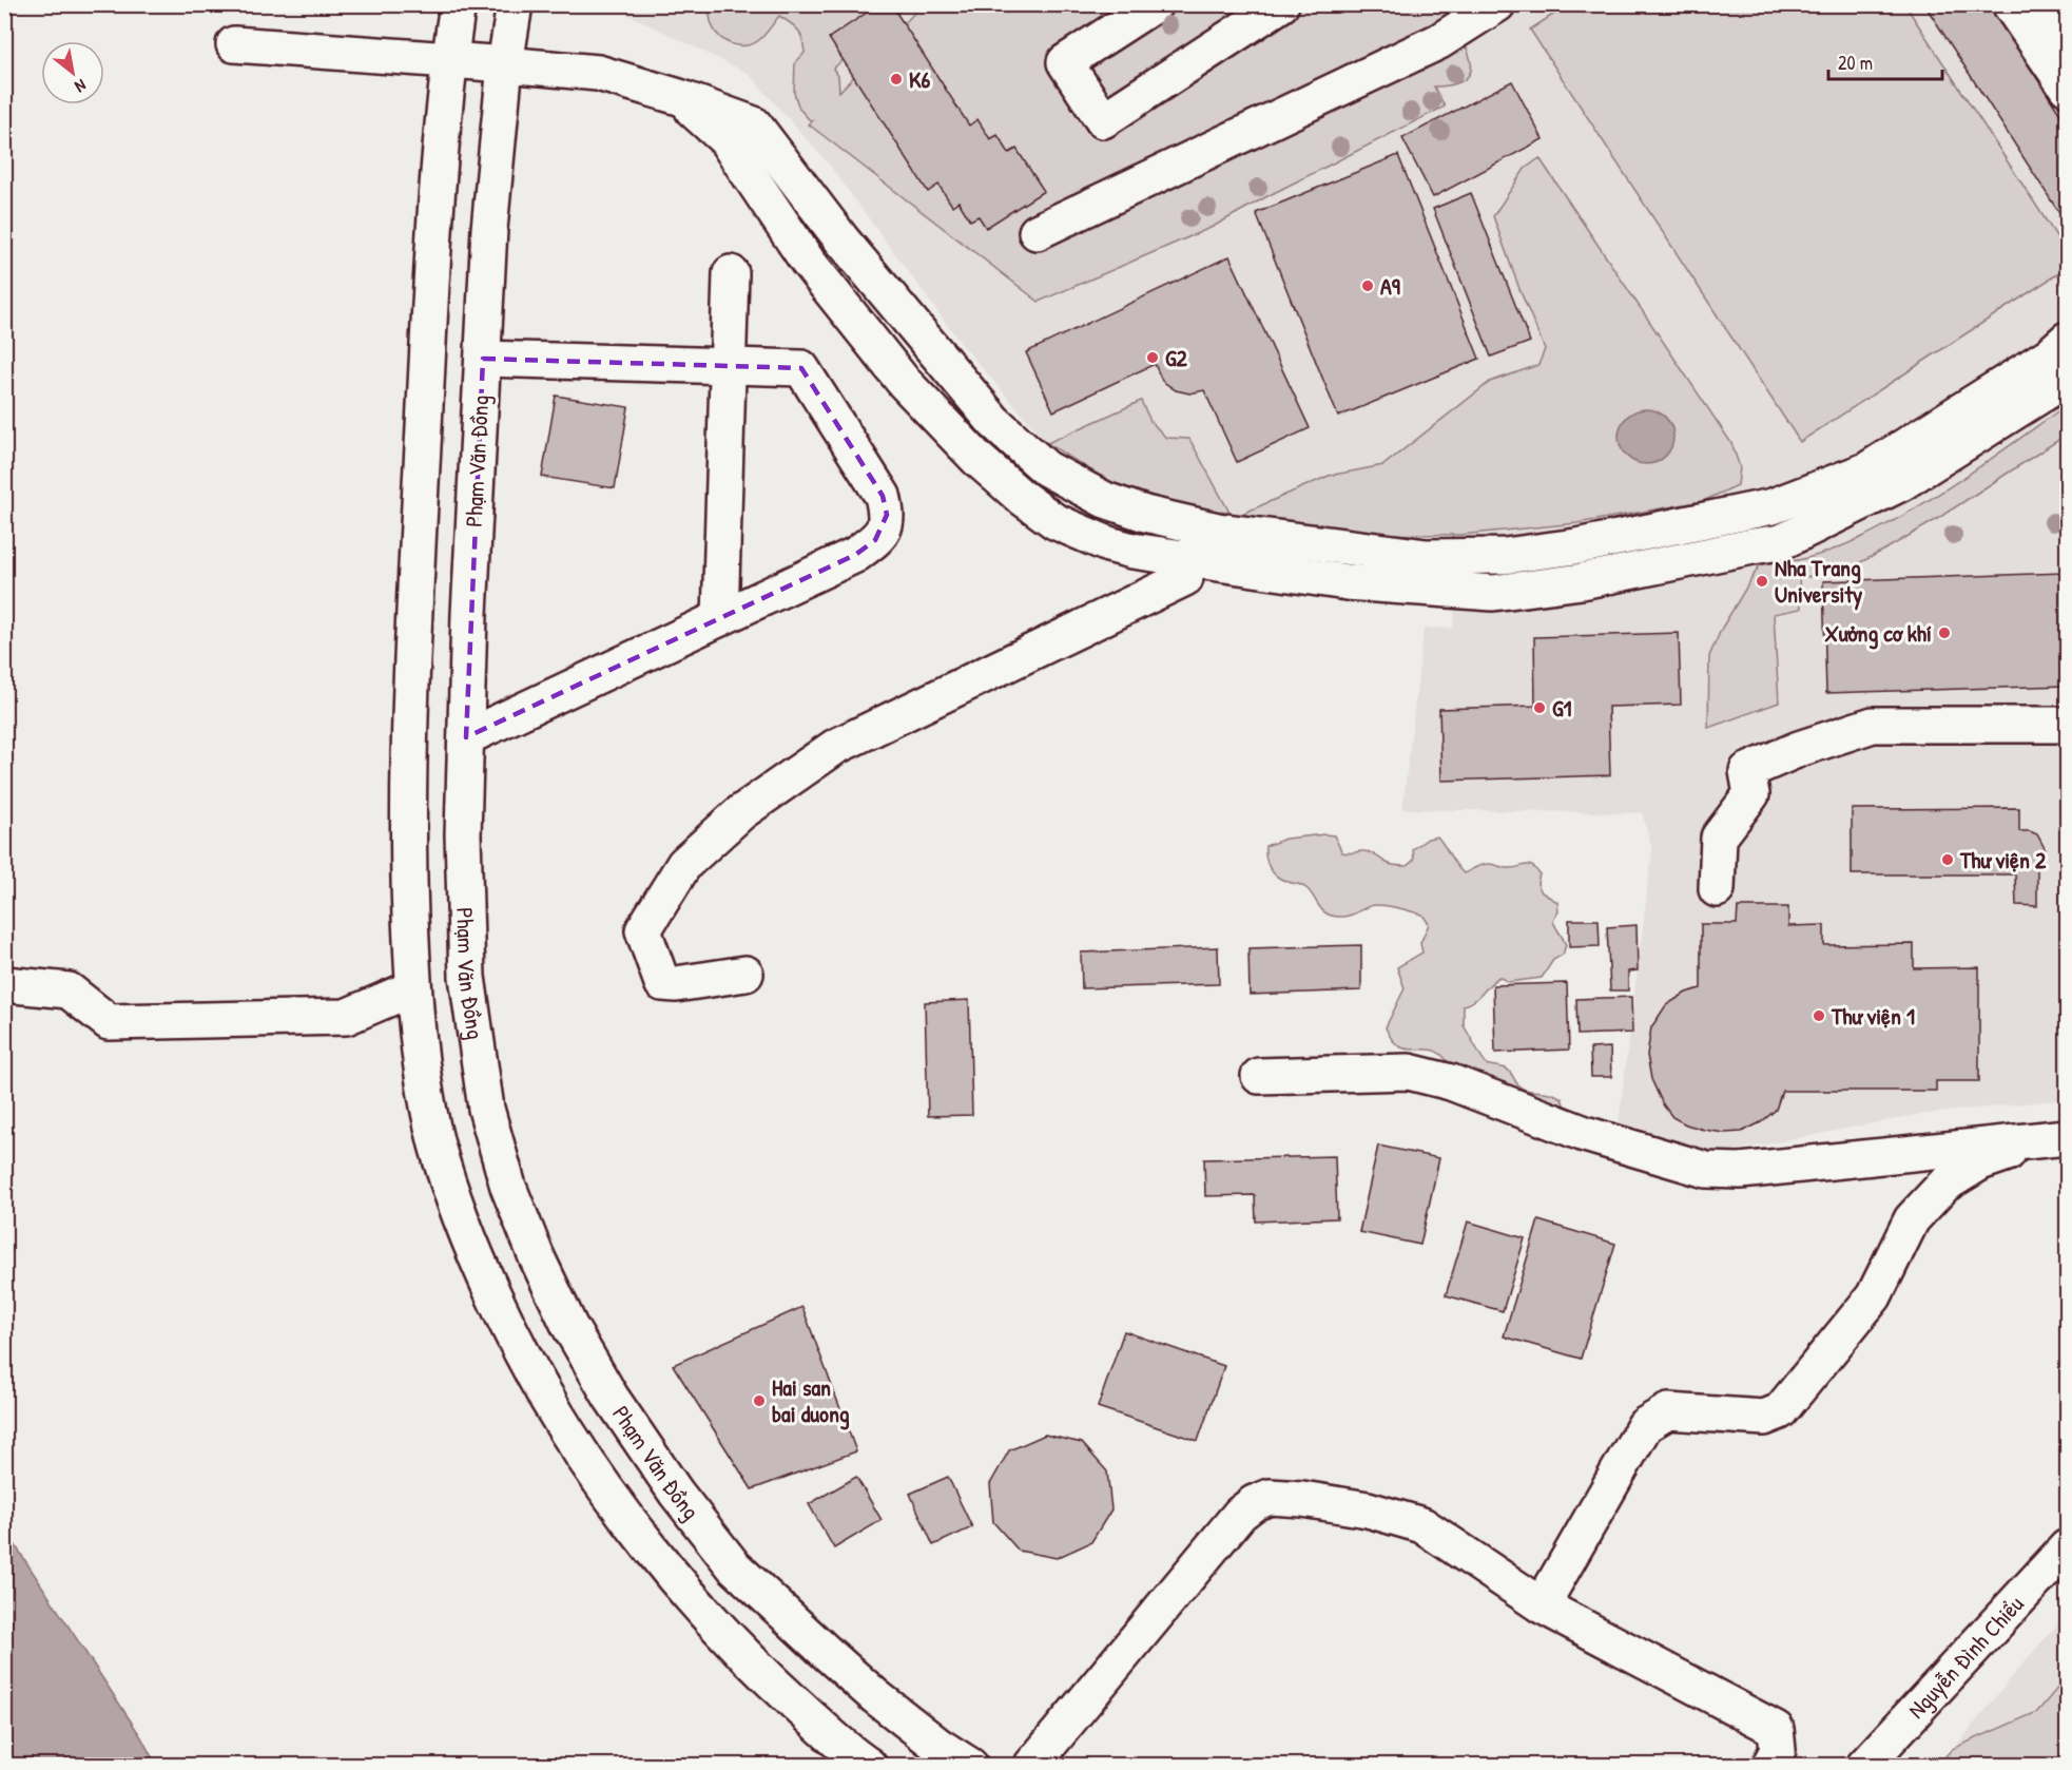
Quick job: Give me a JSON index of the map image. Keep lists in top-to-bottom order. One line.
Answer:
{"streets":{"main road":["Phạm Văn Đồng","Nguyễn Đình Chiểu"]},"places":["K6","A9","G2","Nha Trang University","Xưởng cơ khí","G1","Thư viện 2","Thư viện 1","Hai san bai duong"],"scale_bar":"20 m","north":"bottom right"}
